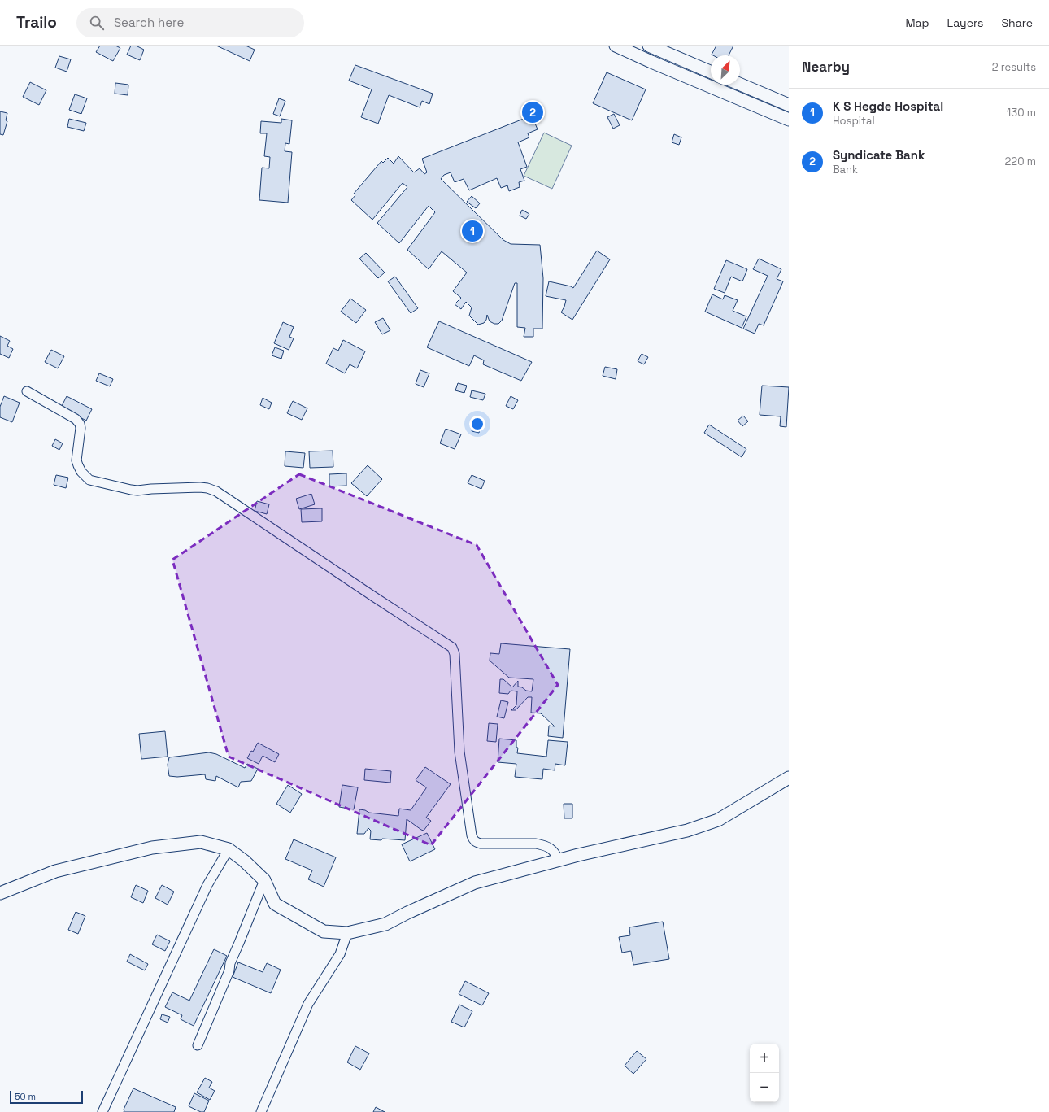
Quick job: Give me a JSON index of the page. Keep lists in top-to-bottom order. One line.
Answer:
{"scale_bar":"50 m","north":"top right","page":{"header":"Trailo","search":"Search here","nav":["Map","Layers","Share"],"heading":["Nearby","2 results"],"list":[{"mark":"1","name":"K S Hegde Hospital","note":"Hospital","value":"130 m"},{"mark":"2","name":"Syndicate Bank","note":"Bank","value":"220 m"}],"pins":["2","1"],"map_buttons":["+","−"],"scale":"50 m"}}
